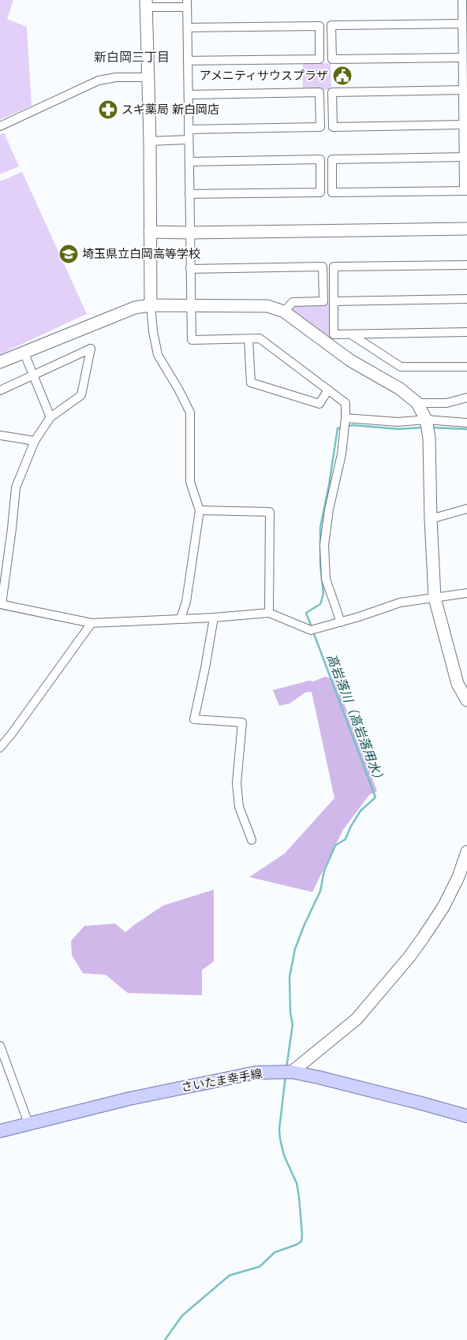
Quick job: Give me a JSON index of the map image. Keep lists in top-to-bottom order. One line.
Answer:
{"streets":{"main road":["さいたま幸手線"]},"districts":["新白岡三丁目"],"water":["高岩落川（高岩落用水）"],"places":{"public building":["アメニティサウスプラザ"],"pharmacy":["スギ薬局 新白岡店"],"school or university":["埼玉県立白岡高等学校"]}}
